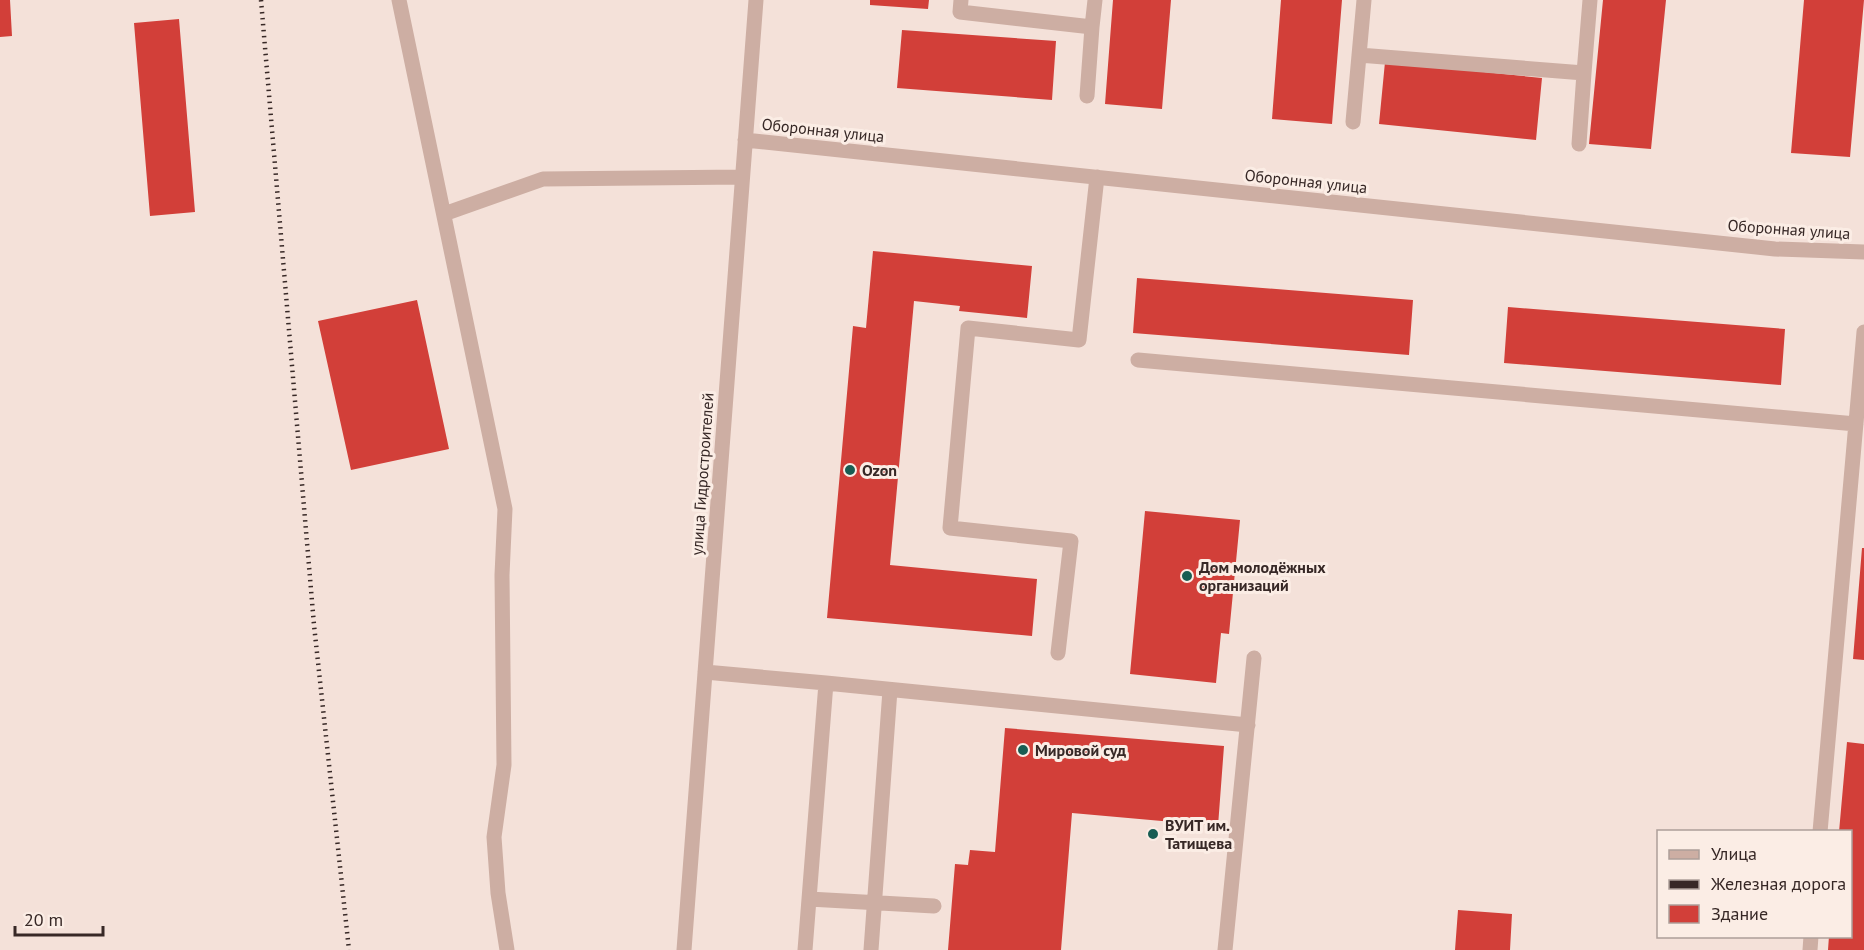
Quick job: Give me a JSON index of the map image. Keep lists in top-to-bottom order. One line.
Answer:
{"streets":{"street":["Оборонная улица","улица Гидростроителей"]},"crossings":[["Оборонная улица","улица Гидростроителей"]],"places":["Ozon","Дом молодёжных организаций","Мировой суд","ВУИТ им. Татищева"],"legend":["Улица","Железная дорога","Здание"],"scale_bar":"20 m"}
